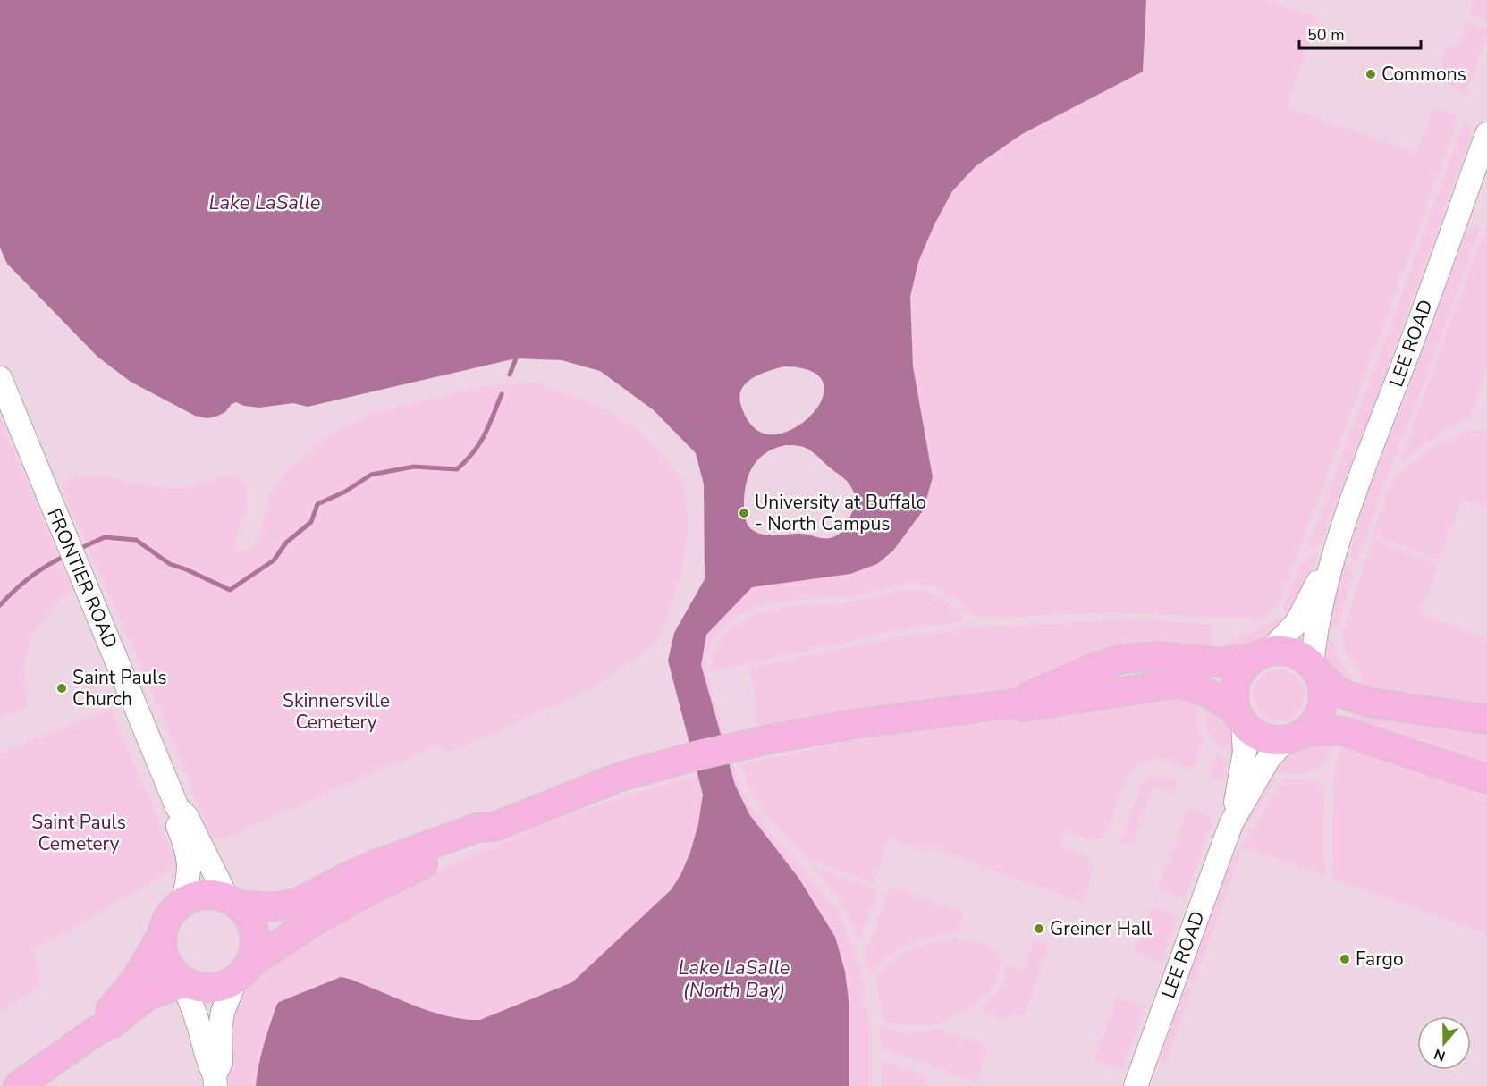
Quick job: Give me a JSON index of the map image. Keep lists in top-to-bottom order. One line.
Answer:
{"streets":{"street":["LEE ROAD","FRONTIER ROAD"]},"water":["Lake LaSalle","Lake LaSalle (North Bay)"],"parks":["Skinnersville Cemetery","Saint Pauls Cemetery"],"places":["Commons","University at Buffalo - North Campus","Saint Pauls Church","Greiner Hall","Fargo"],"scale_bar":"50 m","north":"bottom"}
